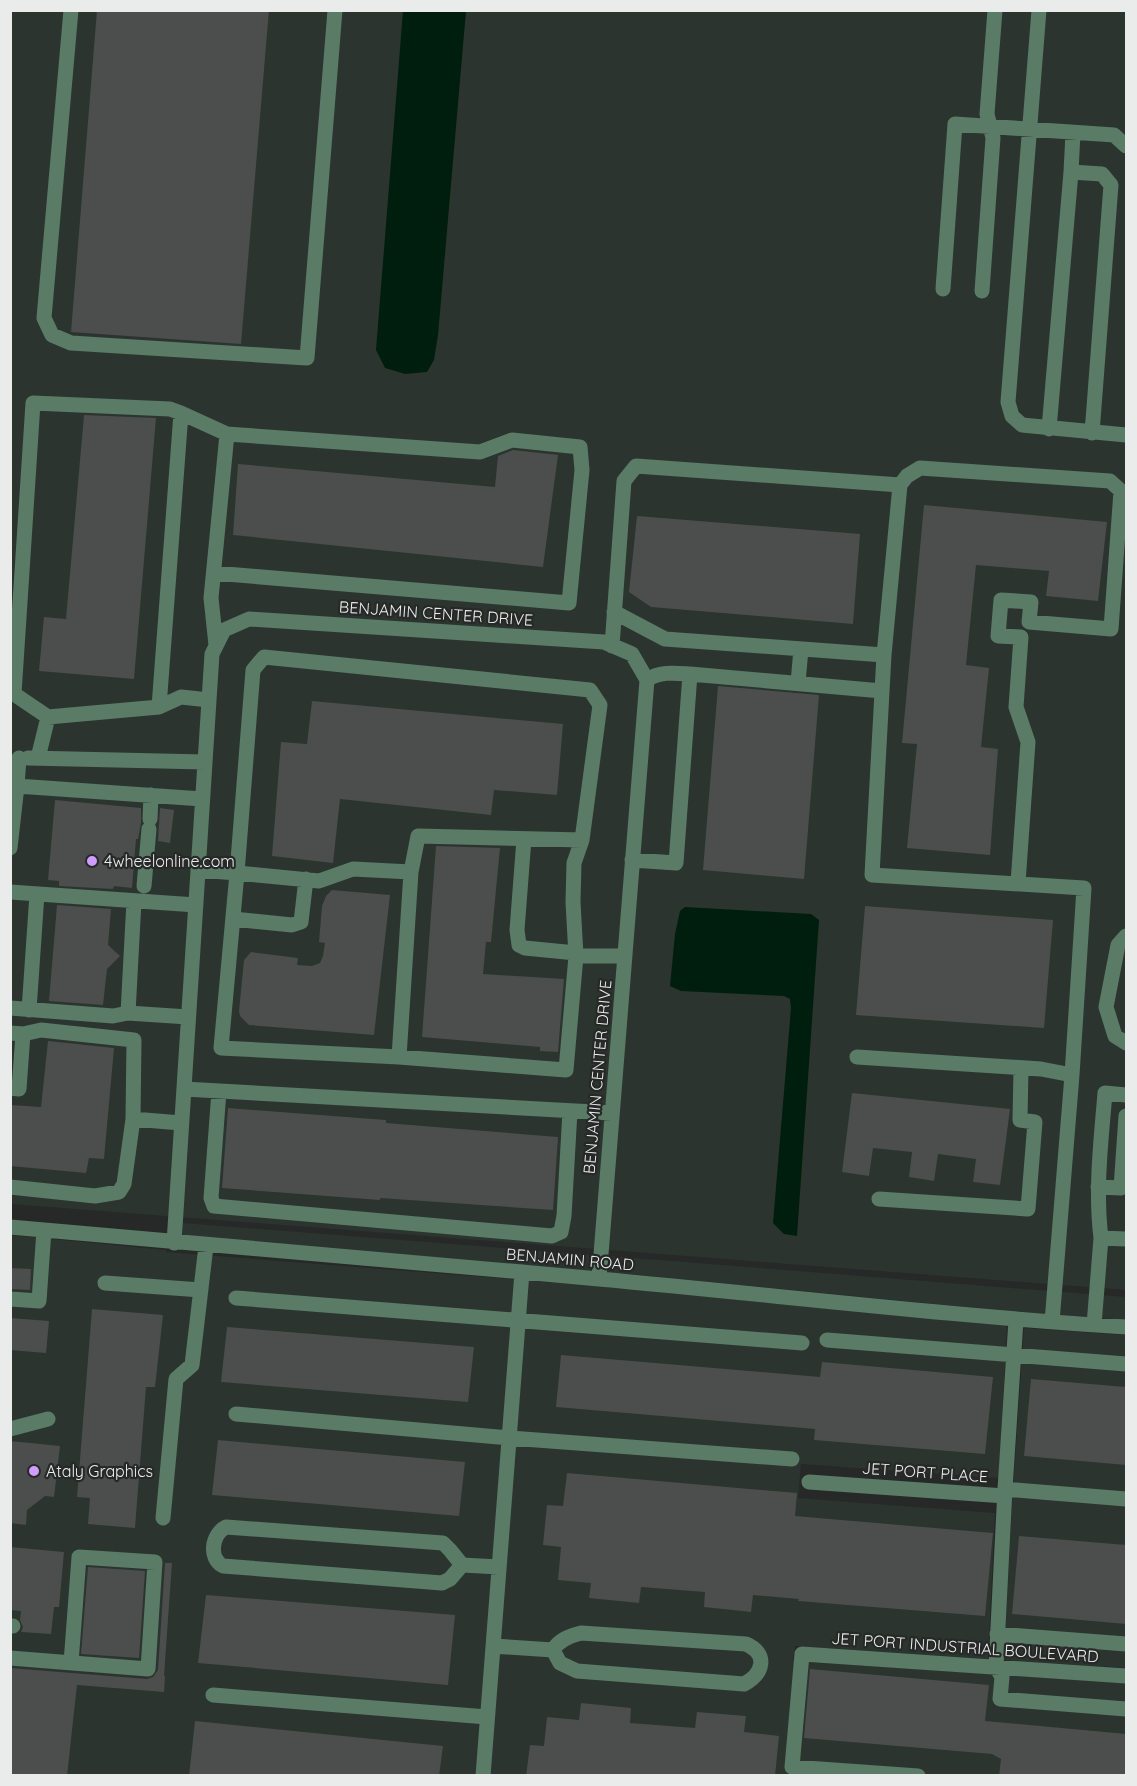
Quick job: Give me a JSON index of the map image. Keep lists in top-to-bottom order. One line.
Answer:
{"streets":{"street":["BENJAMIN CENTER DRIVE","BENJAMIN ROAD","JET PORT PLACE","JET PORT INDUSTRIAL BOULEVARD"]},"crossings":[["BENJAMIN CENTER DRIVE","BENJAMIN ROAD"],["BENJAMIN ROAD","JET PORT PLACE"]],"places":["4wheelonline.com","Ataly Graphics"]}
